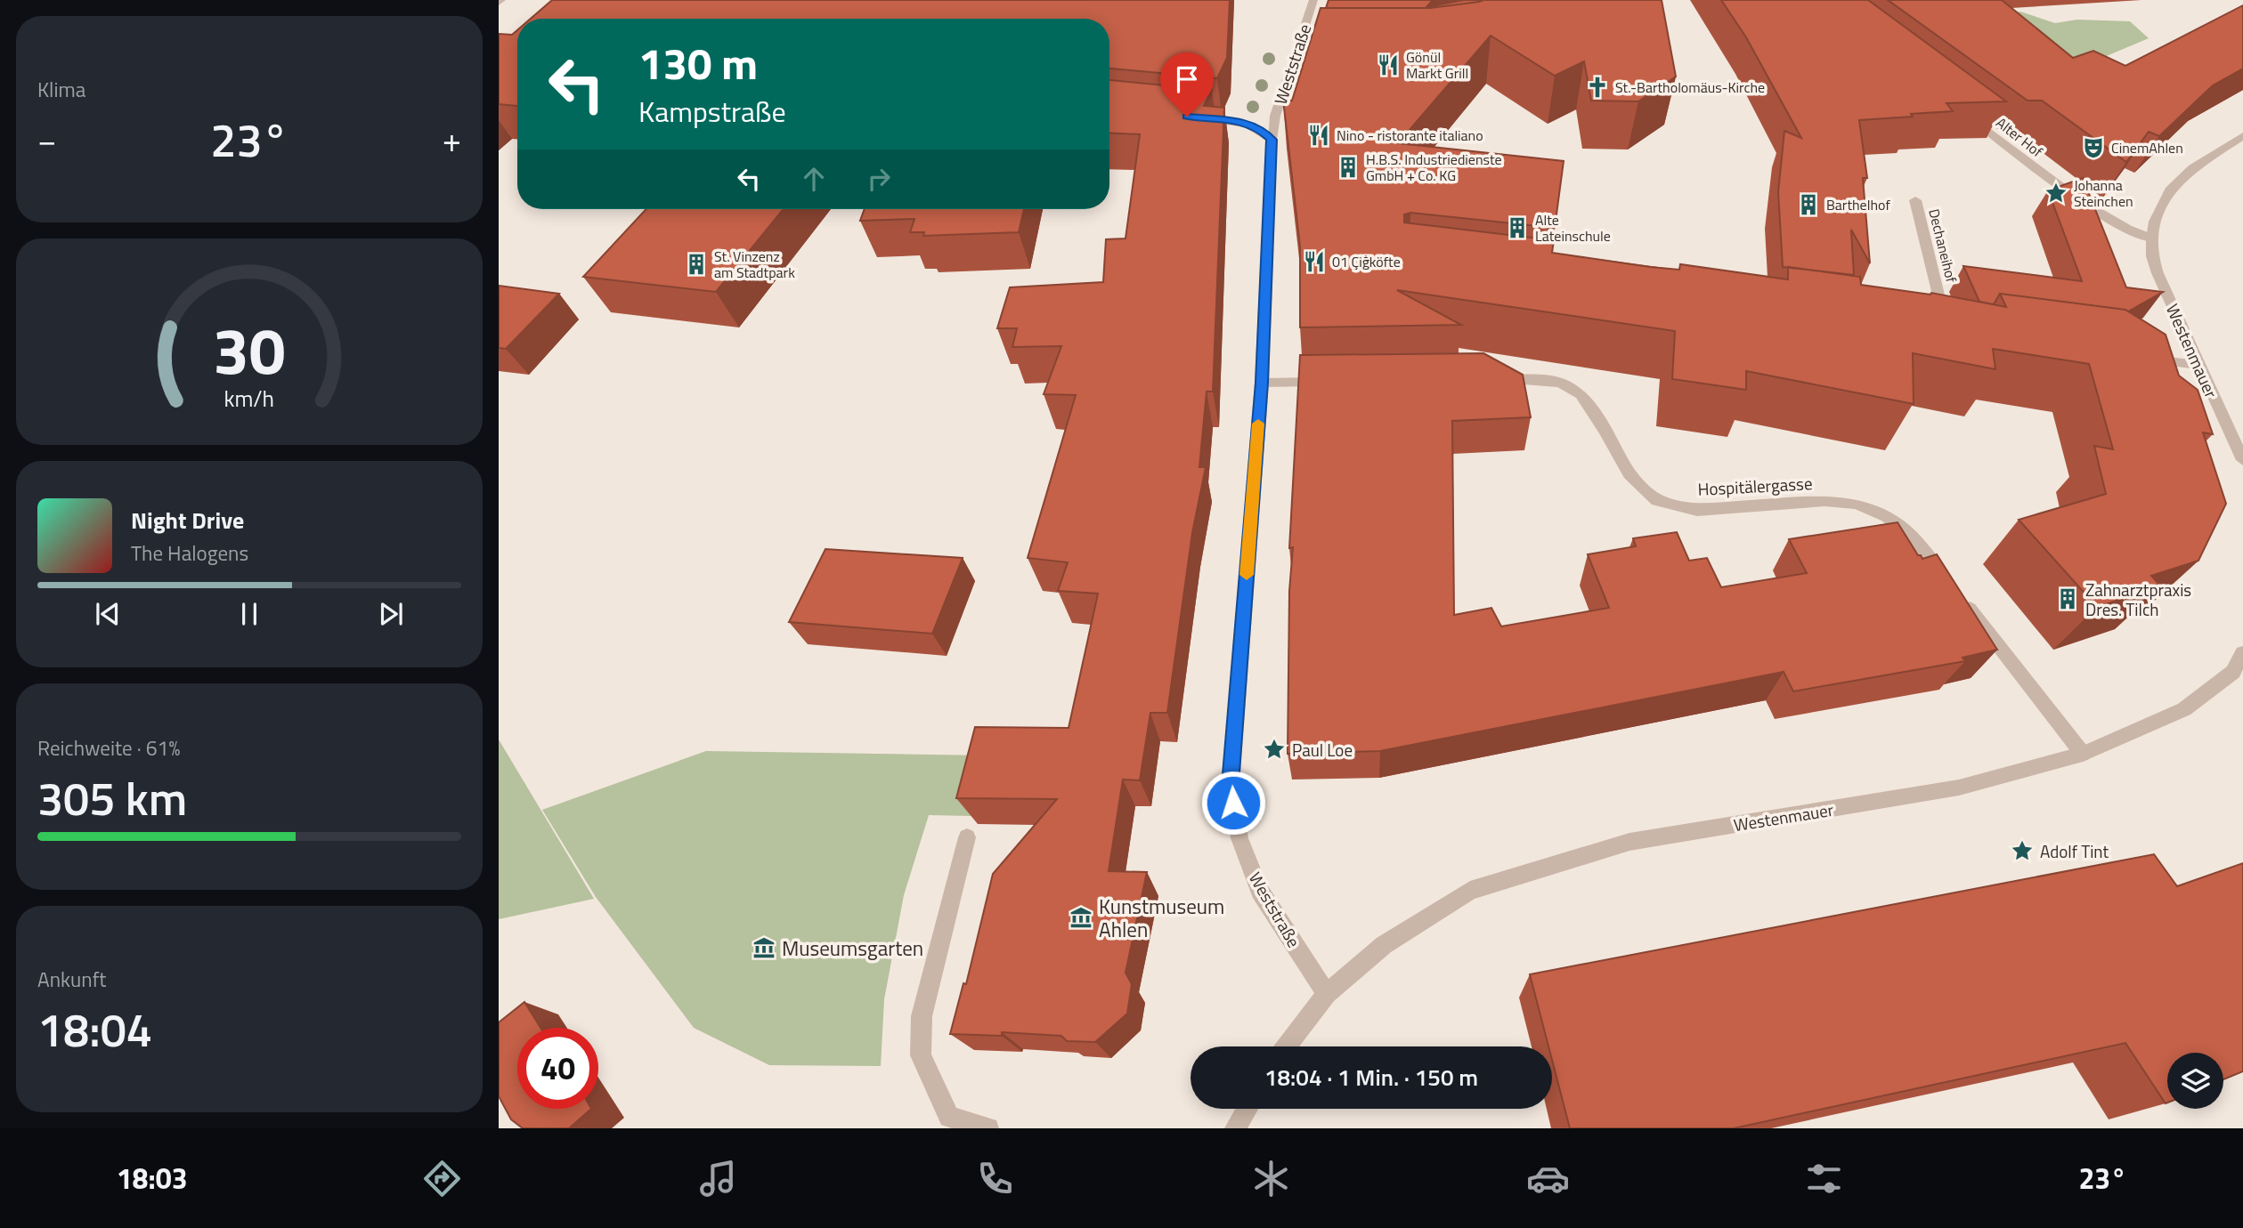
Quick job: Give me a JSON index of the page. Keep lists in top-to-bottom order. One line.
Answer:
{"streets":{"street":["Weststraße","Alter Hof","Dechaneihof","Westenmauer","Hospitälergasse"]},"crossings":[["Weststraße","Westenmauer"],["Alter Hof","Westenmauer"],["Westenmauer","Hospitälergasse"]],"places":{"restaurant":["Gönül Markt Grill","Nino - ristorante italiano","01 Çiğköfte"],"church":["St.-Bartholomäus-Kirche"],"theatre":["CinemAhlen"],"building":["H.B.S. Industriedienste GmbH + Co. KG","Barthelhof","Alte Lateinschule","St. Vinzenz am Stadtpark","Zahnarztpraxis Dres. Tilch"],"place":["Johanna Steinchen","Paul Loe","Adolf Tint"],"museum":["Kunstmuseum Ahlen","Museumsgarten"]},"page":{"tile":["Klima",["Reichweite · 61%","305 km"],["Ankunft","18:04"]],"turn":["130 m","Kampstraße"],"heat":["−","23°","+"],"song":["Night Drive","The Halogens"],"limit":"40","trip":"18:04 · 1 Min. · 150 m","tabs":["18:03","23°"],"gauge":["30","km/h"]}}
